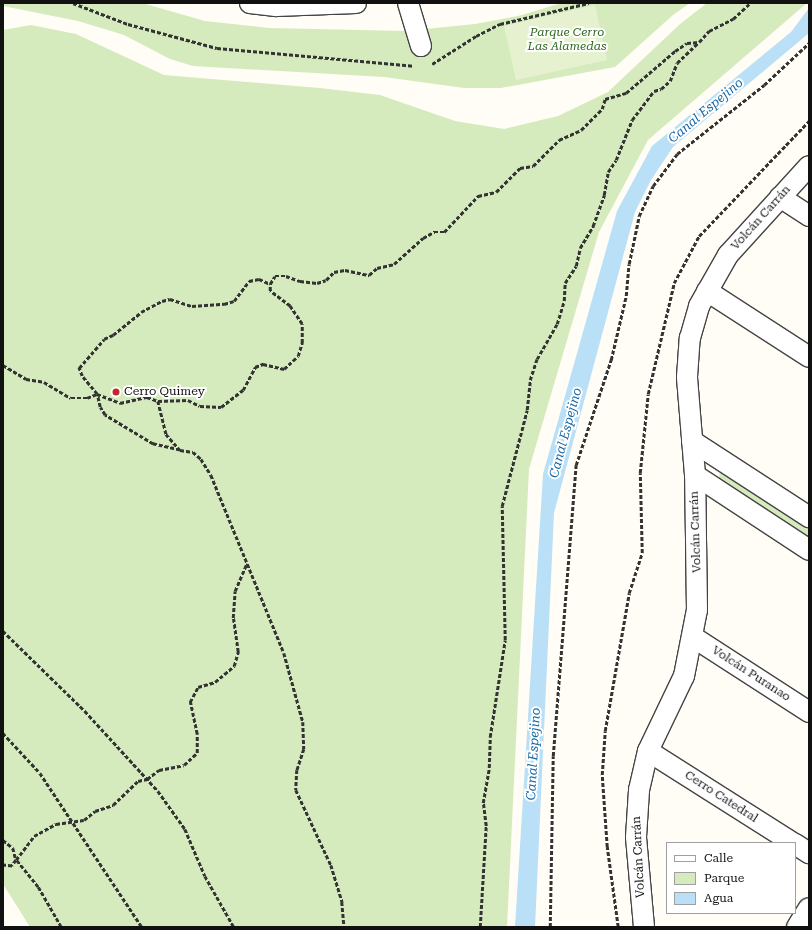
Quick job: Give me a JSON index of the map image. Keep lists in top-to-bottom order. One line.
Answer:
{"streets":{"street":["Volcán Carrán","Volcán Puranao","Cerro Catedral"]},"crossings":[["Volcán Carrán","Volcán Puranao"],["Volcán Carrán","Cerro Catedral"]],"water":["Canal Espejino"],"parks":["Parque Cerro Las Alamedas"],"places":["Cerro Quimey"],"legend":["Calle","Parque","Agua"]}
